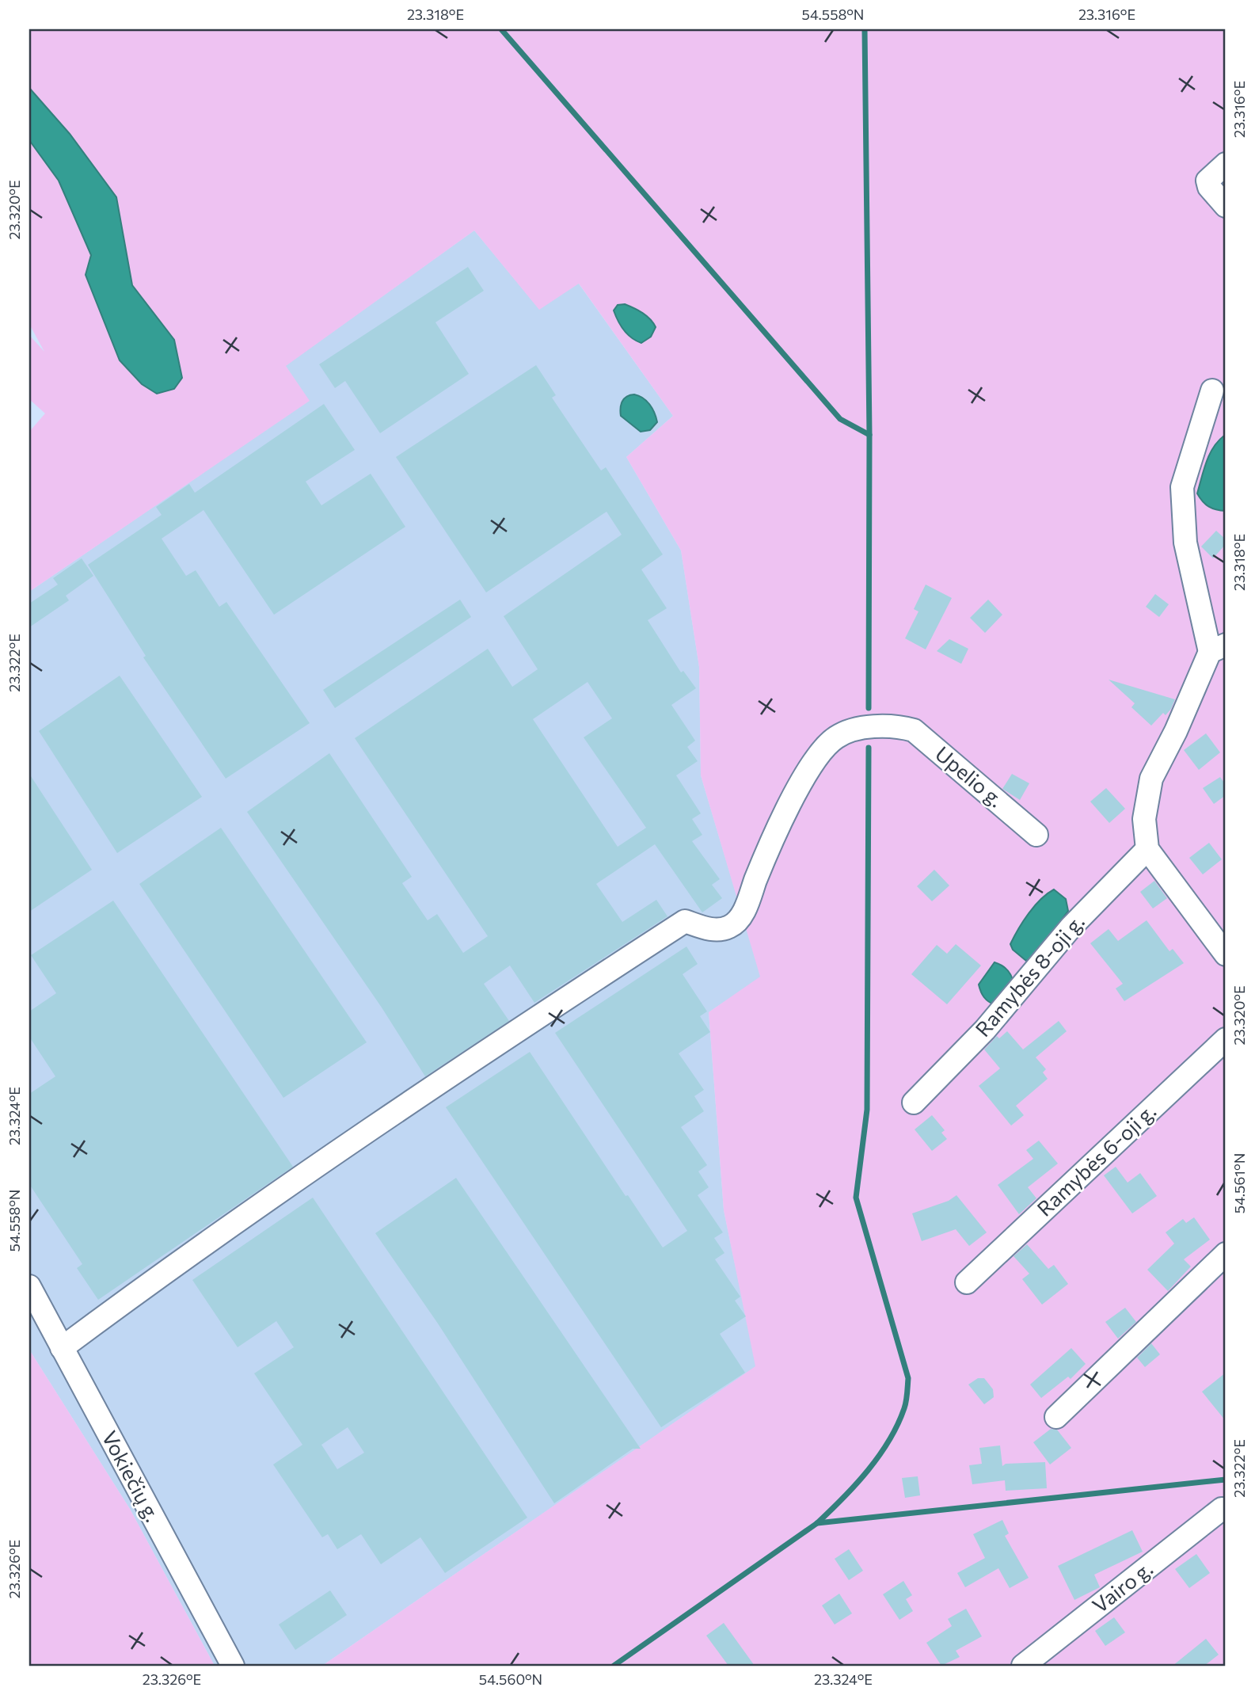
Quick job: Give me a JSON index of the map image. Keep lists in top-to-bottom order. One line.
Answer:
{"streets":{"street":["Upelio g.","Ramybės 8-oji g.","Ramybės 6-oji g.","Vokiečių g.","Vairo g."]},"crossings":[["Upelio g.","Vokiečių g."]],"coordinates":["23.318°E","54.558°N","23.316°E","23.320°E","23.322°E","23.324°E","54.561°N","23.326°E","54.560°N"]}
